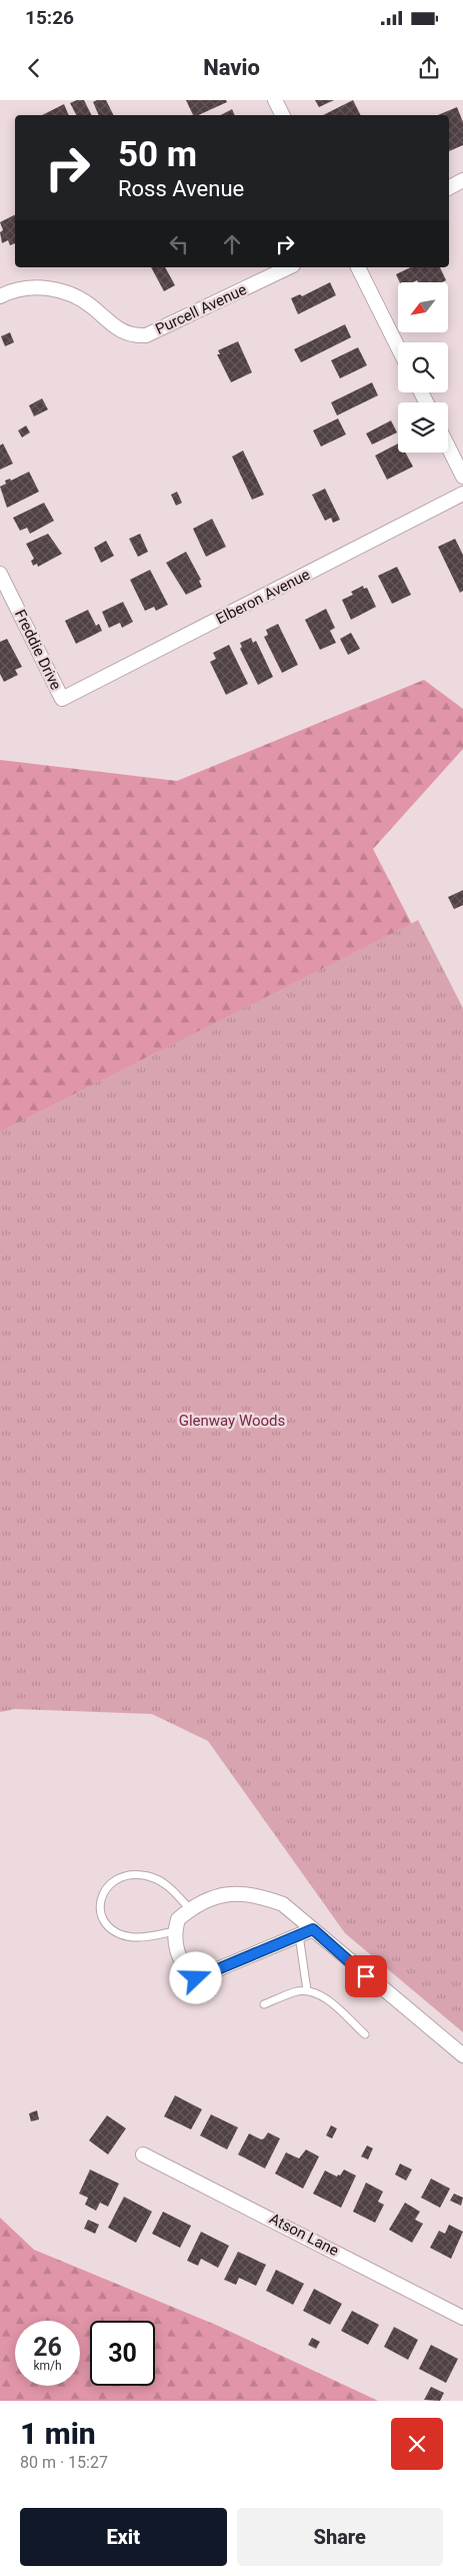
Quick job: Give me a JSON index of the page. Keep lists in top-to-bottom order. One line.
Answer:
{"streets":{"street":["Purcell Avenue","Elberon Avenue","Freddie Drive","Atson Lane"]},"crossings":[["Elberon Avenue","Freddie Drive"]],"parks":["Glenway Woods"],"north":"bottom left","page":{"status":"15:26","header":"Navio","turn":["50 m","Ross Avenue"],"speed":"26 km/h","limit":"30","heading":["1 min","80 m · 15:27"],"buttons":["Exit","Share"]}}
